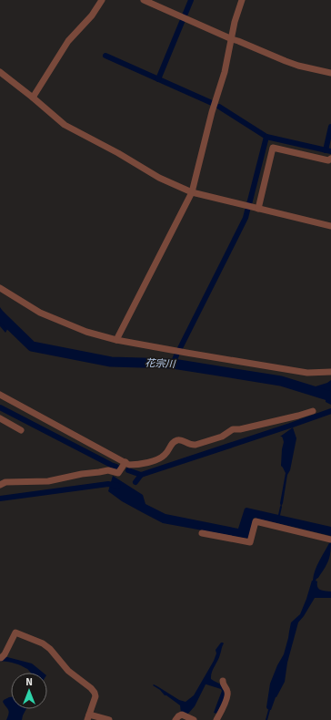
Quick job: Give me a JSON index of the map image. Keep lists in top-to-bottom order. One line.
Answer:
{"water":["花宗川"],"north":"top"}
